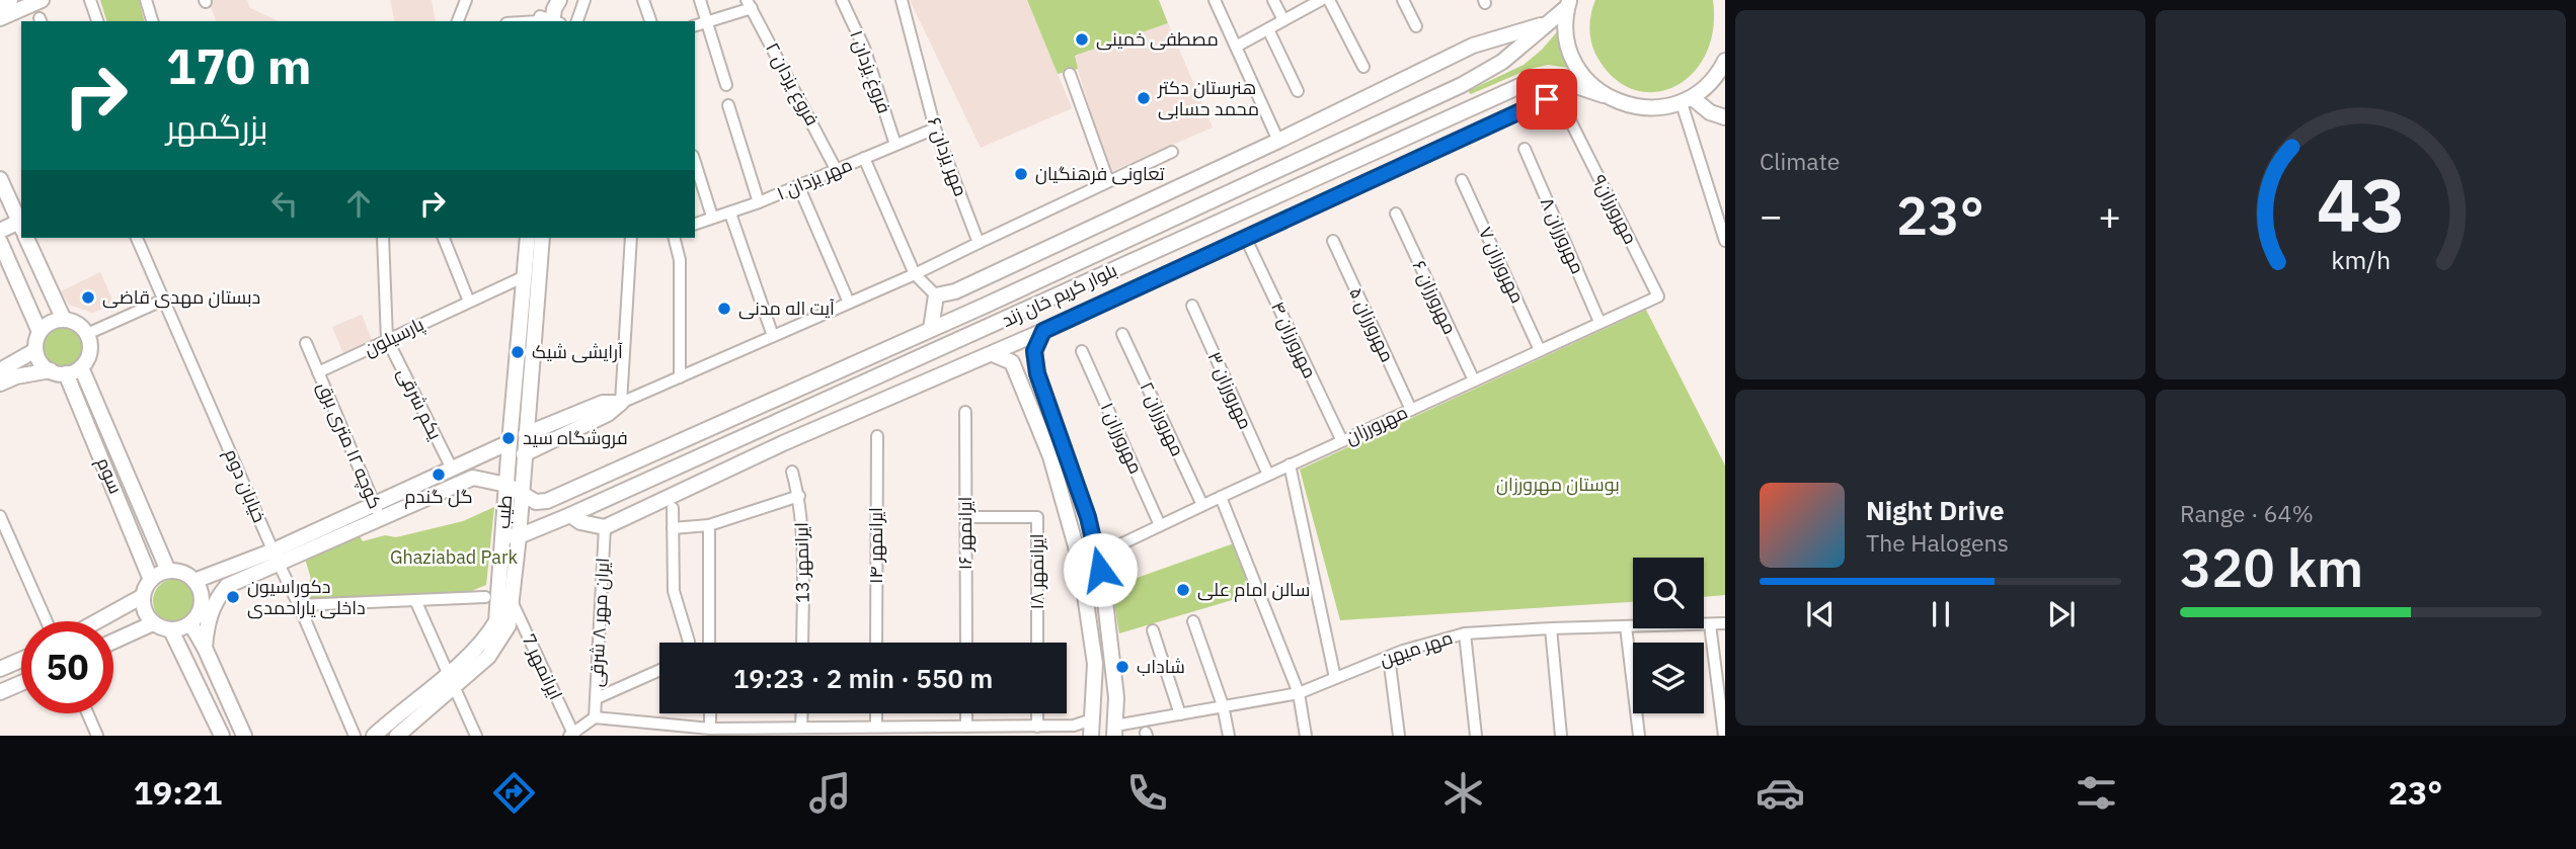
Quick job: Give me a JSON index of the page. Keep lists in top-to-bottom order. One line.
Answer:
{"streets":{"main road":["بلوار کریم خان زند","سوم","طیب"],"street":["فروغ یزدان ۱","فروغ یزدان ۲","مهر یزدان ۶","مهر یزدان ۱","مهرورزان۹","مهرورزان ۸","مهرورزان ۷","مهرورزان ۶","مهرورزان ۵","پارسیلون","مهرورزان ۴","مهرورزان ۳","یکم شرقی","مهرورزان ۲","مهرورزان","مهرورزان ۱","کوچه ۱۲ متری برق","خیابان دوم","ایرانمهر ۱۶","ایرانمهر ۱۴","ایرانمهر 13","ایرانمهر ۱۸","ایران مهر ٨ شرقی","مهر میهن","ایرانمهر 7"]},"crossings":[["فروغ یزدان ۱","مهر یزدان ۱"],["فروغ یزدان ۲","مهر یزدان ۱"],["مهر یزدان ۶","مهر یزدان ۱"],["مهرورزان۹","مهرورزان"],["مهرورزان ۸","مهرورزان"],["مهرورزان ۷","مهرورزان"],["بلوار کریم خان زند","طیب"],["مهرورزان ۶","مهرورزان"],["مهرورزان ۵","مهرورزان"],["پارسیلون","یکم شرقی"],["پارسیلون","کوچه ۱۲ متری برق"],["پارسیلون","طیب"],["مهرورزان ۴","مهرورزان"],["مهرورزان ۳","مهرورزان"],["مهرورزان ۲","مهرورزان"],["مهرورزان","مهرورزان ۱"],["طیب","ایرانمهر 7"],["ایرانمهر ۱۶","ایرانمهر ۱۸"]],"parks":["بوستان مهرورزان","Ghaziabad Park"],"places":["مصطفی خمینی","هنرستان دکتر محمد حسابی","تعاونی فرهنگیان","دبستان مهدی قاضی","آیت اله مدنی","آرایشی شیک","فروشگاه سید","گل گندم","سالن امام علی","دکوراسیون داخلی یاراحمدی","شاداب"],"page":{"tile":["Climate",["Range · 64%","320 km"]],"turn":["170 m","بزرگمهر"],"heat":["−","23°","+"],"song":["Night Drive","The Halogens"],"limit":"50","trip":"19:23 · 2 min · 550 m","tabs":["19:21","23°"],"gauge":["43","km/h"]}}
